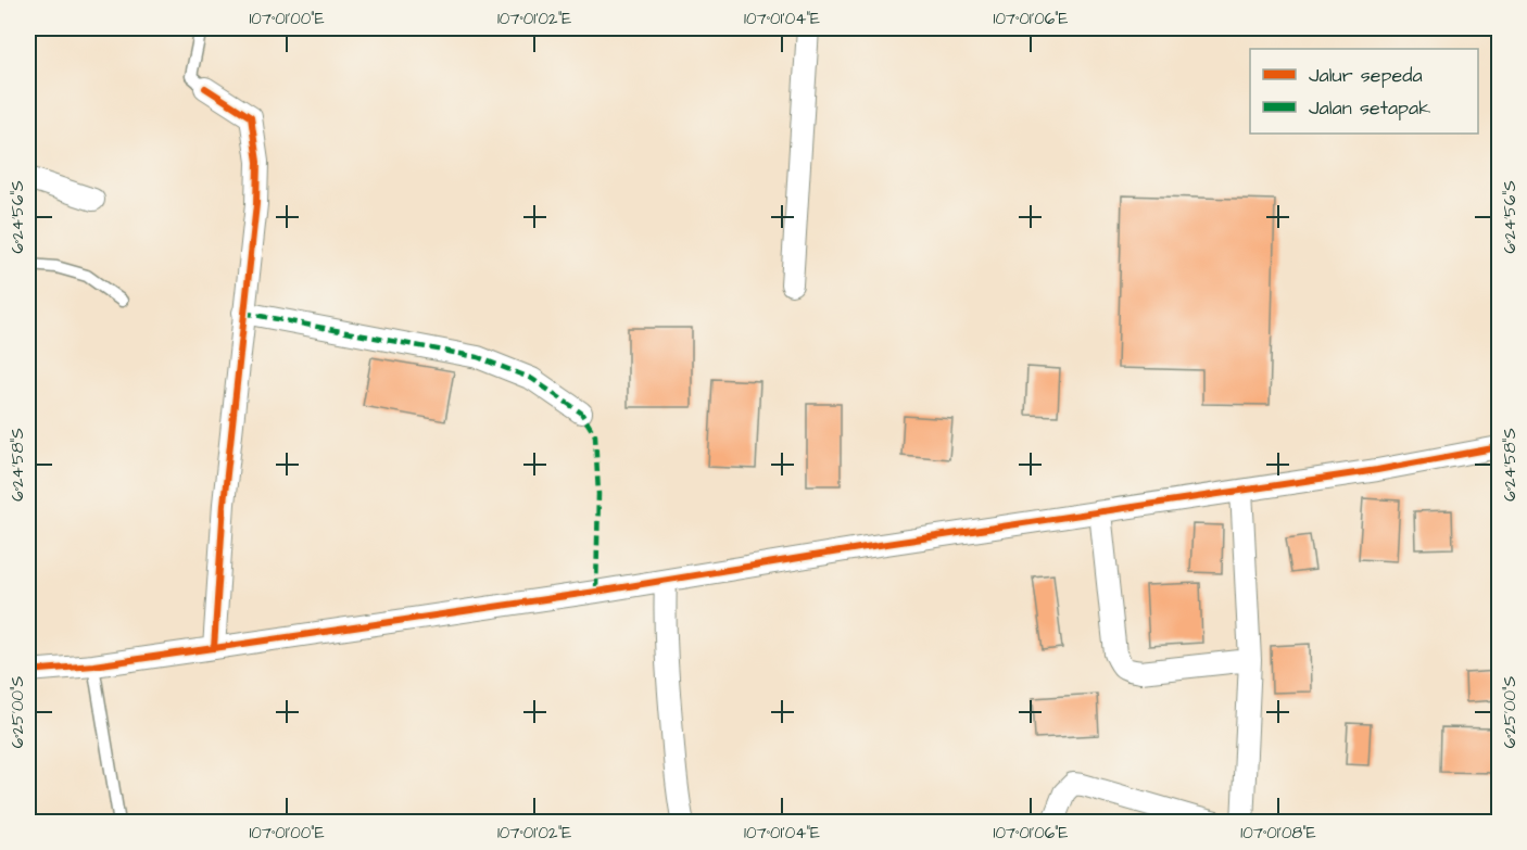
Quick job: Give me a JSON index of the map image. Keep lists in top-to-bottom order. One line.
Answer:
{"legend":["Jalur sepeda","Jalan setapak"],"coordinates":["107°01'00\"E","107°01'02\"E","107°01'04\"E","107°01'06\"E","6°24'56\"S","6°24'58\"S","6°25'00\"S","107°01'08\"E"]}
